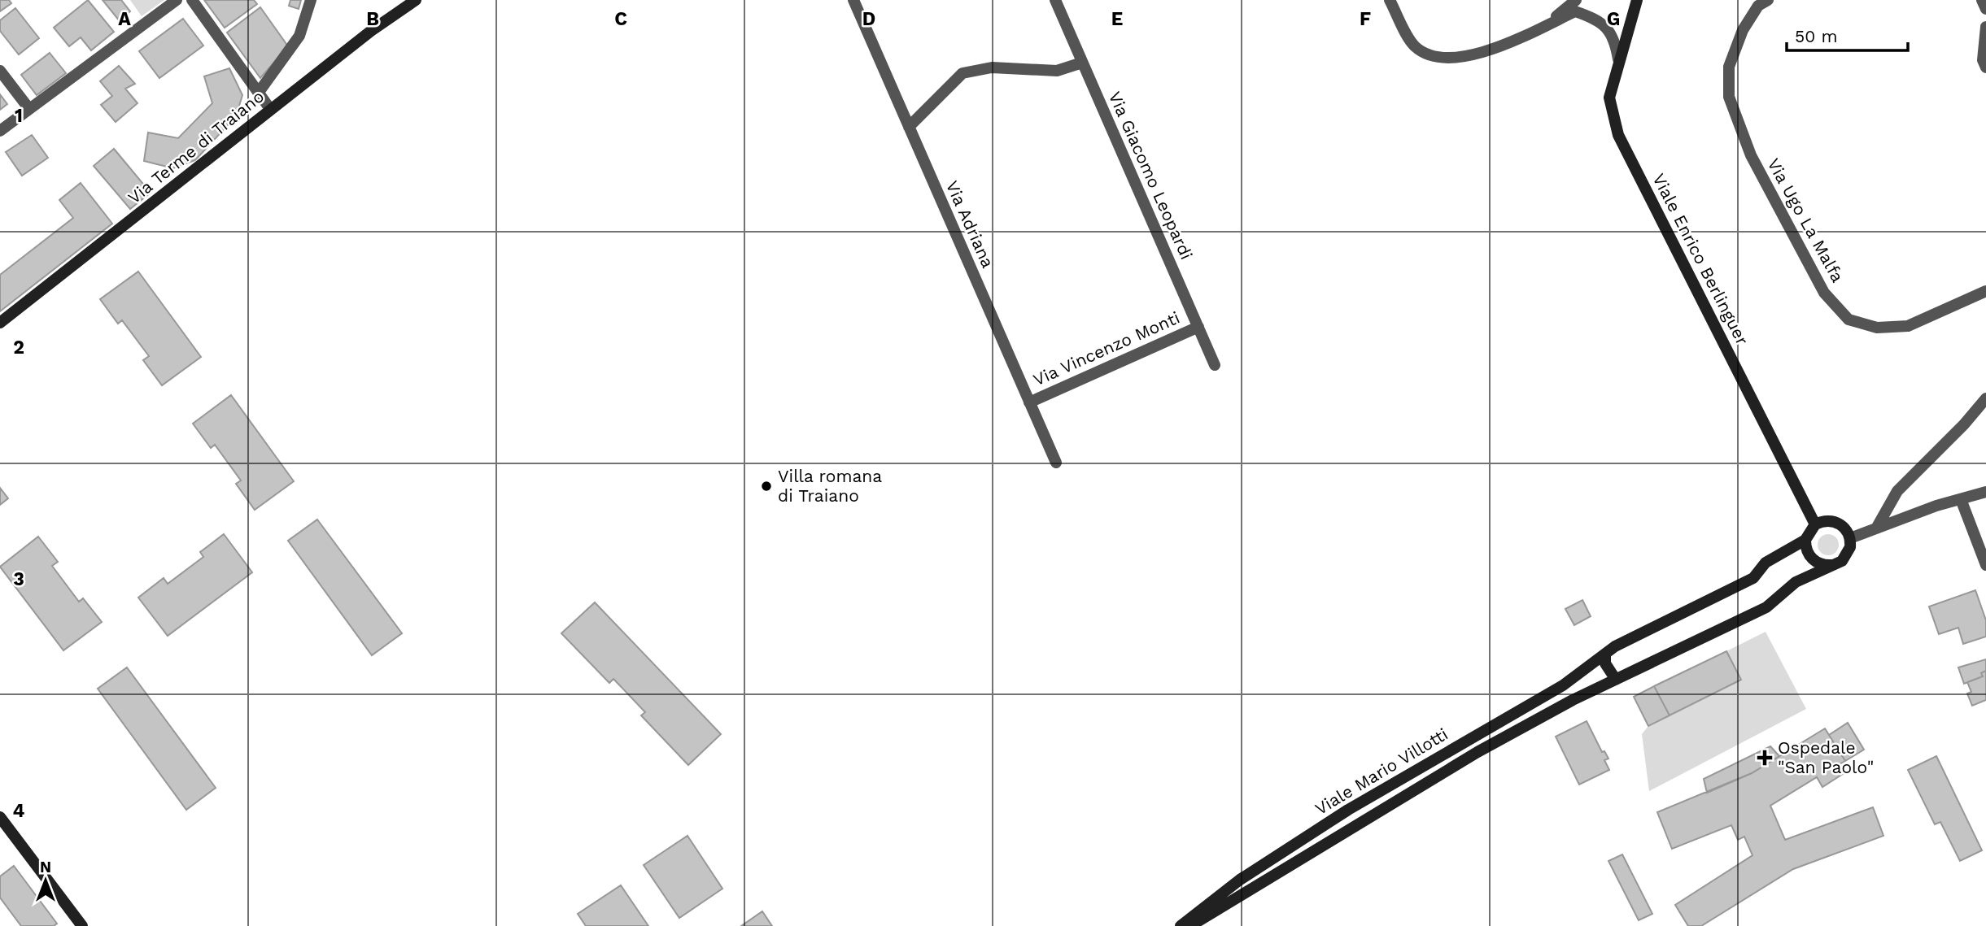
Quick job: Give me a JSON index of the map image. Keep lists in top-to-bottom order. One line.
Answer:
{"streets":{"street":["Via Terme di Traiano","Via Giacomo Leopardi","Via Ugo La Malfa","Via Adriana","Viale Enrico Berlinguer","Via Vincenzo Monti","Viale Mario Villotti"]},"crossings":[["Via Giacomo Leopardi","Via Vincenzo Monti"],["Via Adriana","Via Vincenzo Monti"],["Viale Enrico Berlinguer","Viale Mario Villotti"]],"places":{"other":["Villa romana di Traiano"],"health":["Ospedale \"San Paolo\""]},"scale_bar":"50 m","north":"top","grid":{"columns":["A","B","C","D","E","F","G"],"rows":["1","2","3","4"]}}
